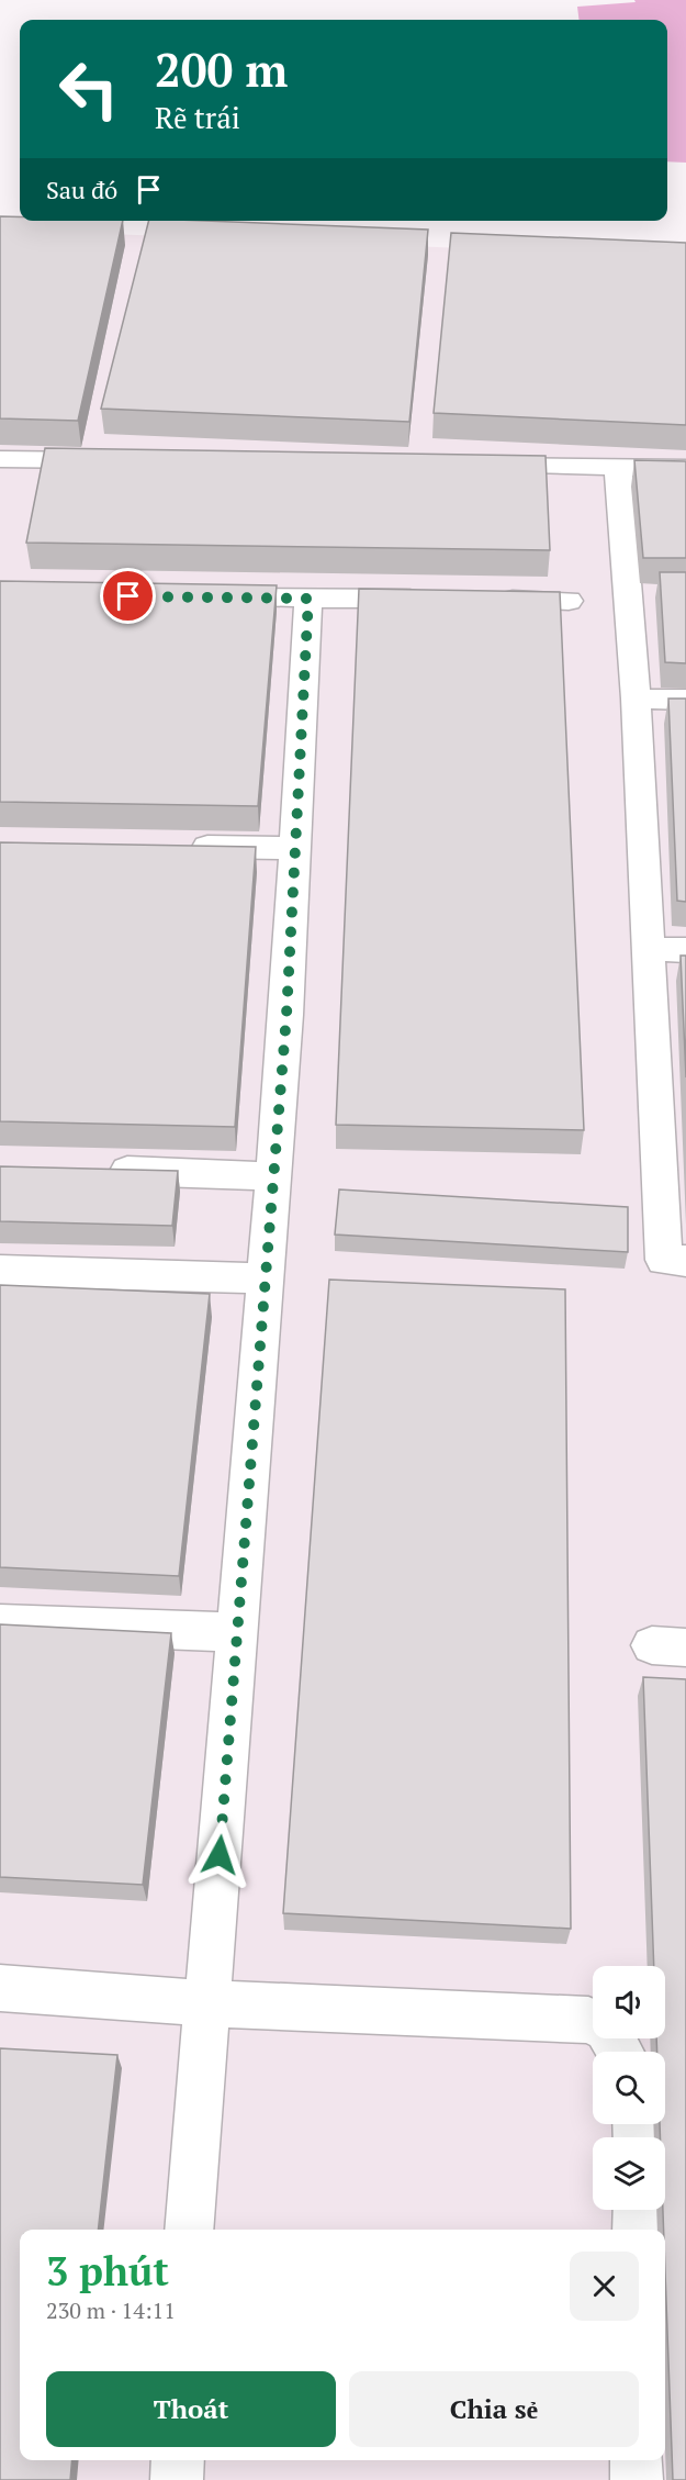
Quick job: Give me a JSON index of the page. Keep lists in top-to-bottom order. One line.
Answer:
{"page":{"turn":["200 m","Rẽ trái"],"then":"Sau đó","heading":["3 phút","230 m · 14:11"],"buttons":["Thoát","Chia sẻ"]}}
